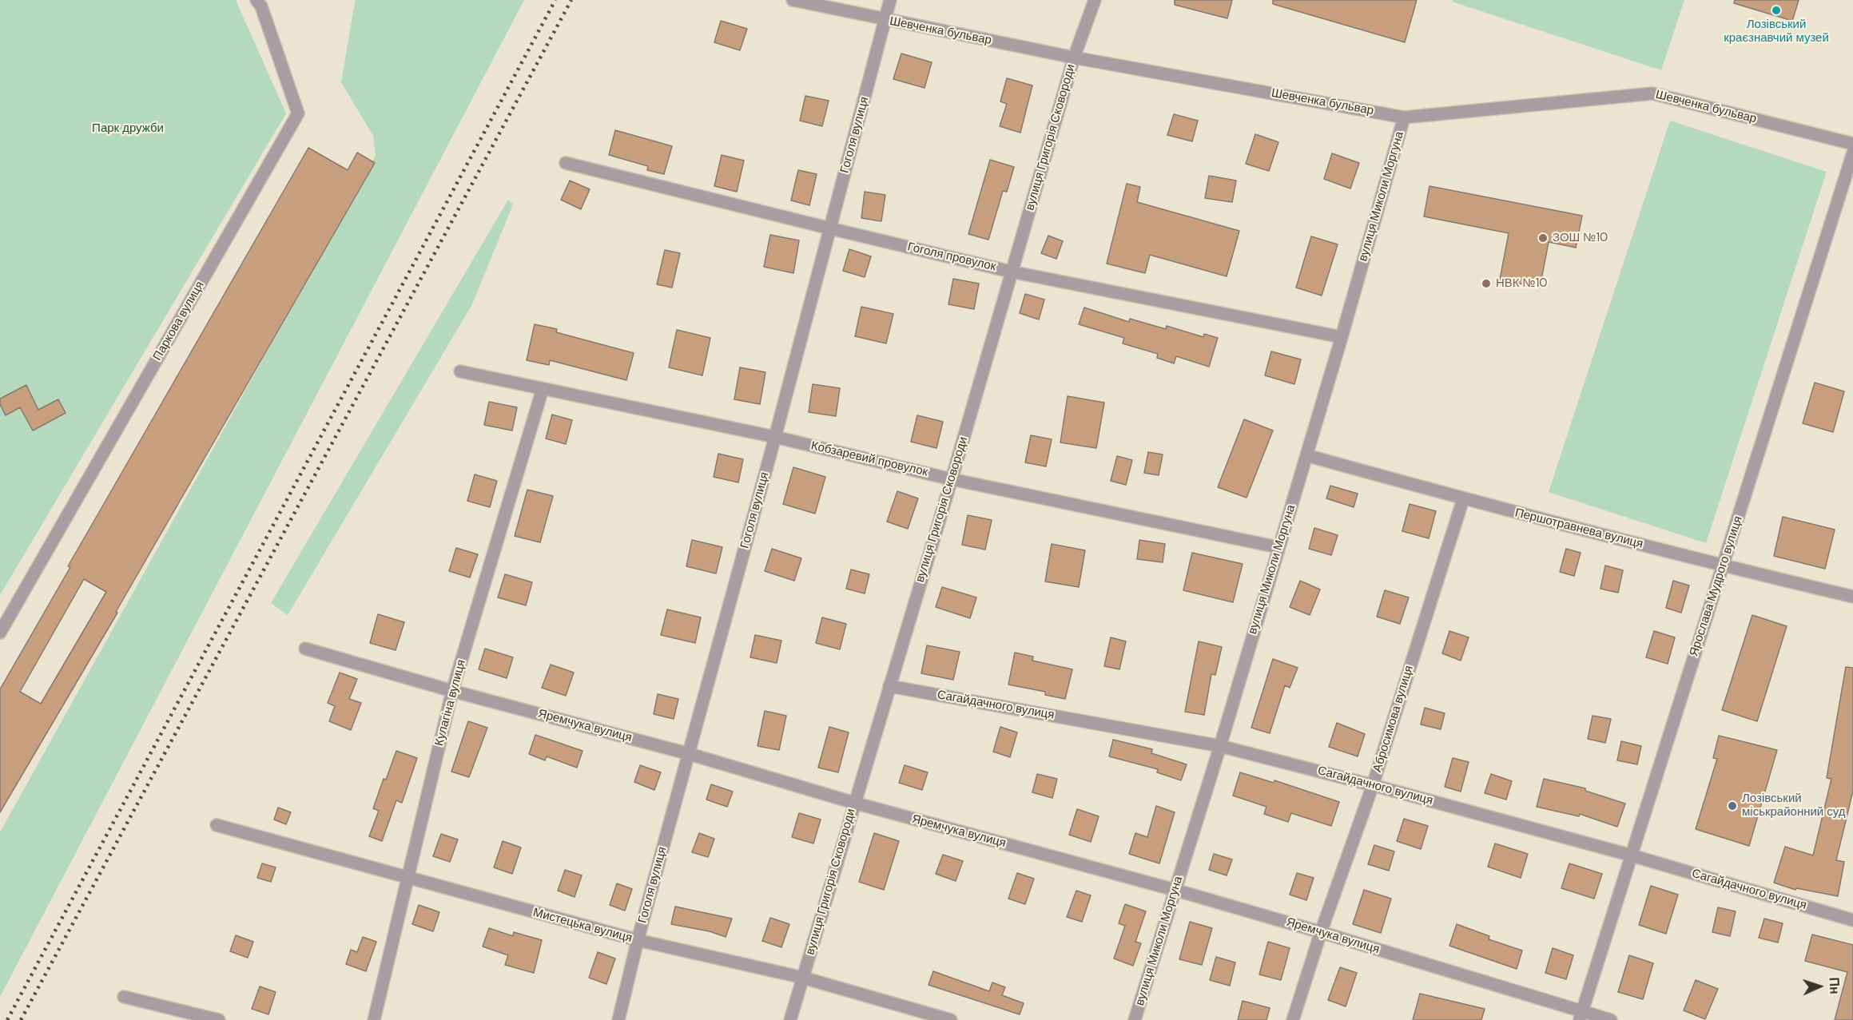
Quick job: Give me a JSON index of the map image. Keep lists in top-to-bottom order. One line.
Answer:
{"streets":{"street":["Шевченка бульвар","Гоголя вулиця","вулиця Григорія Сковороди","вулиця Миколи Моргуна","Гоголя провулок","Паркова вулиця","Кобзаревий провулок","Першотравнева вулиця","Ярослава Мудрого вулиця","Кулагіна вулиця","Сагайдачного вулиця","Абросимова вулиця","Яремчука вулиця","Мистецька вулиця"]},"crossings":[["Шевченка бульвар","Гоголя вулиця"],["Шевченка бульвар","вулиця Григорія Сковороди"],["Шевченка бульвар","вулиця Миколи Моргуна"],["Гоголя вулиця","Гоголя провулок"],["Гоголя вулиця","Кобзаревий провулок"],["Гоголя вулиця","Яремчука вулиця"],["Гоголя вулиця","Мистецька вулиця"],["вулиця Григорія Сковороди","Гоголя провулок"],["вулиця Григорія Сковороди","Кобзаревий провулок"],["вулиця Григорія Сковороди","Сагайдачного вулиця"],["вулиця Григорія Сковороди","Яремчука вулиця"],["вулиця Григорія Сковороди","Мистецька вулиця"],["вулиця Миколи Моргуна","Гоголя провулок"],["вулиця Миколи Моргуна","Кобзаревий провулок"],["вулиця Миколи Моргуна","Першотравнева вулиця"],["вулиця Миколи Моргуна","Сагайдачного вулиця"],["вулиця Миколи Моргуна","Яремчука вулиця"],["Кобзаревий провулок","Кулагіна вулиця"],["Першотравнева вулиця","Ярослава Мудрого вулиця"],["Першотравнева вулиця","Абросимова вулиця"],["Ярослава Мудрого вулиця","Сагайдачного вулиця"],["Ярослава Мудрого вулиця","Яремчука вулиця"],["Кулагіна вулиця","Яремчука вулиця"],["Кулагіна вулиця","Мистецька вулиця"],["Сагайдачного вулиця","Абросимова вулиця"],["Абросимова вулиця","Яремчука вулиця"]],"parks":["Парк дружби"],"places":["Лозівський краєзнавчий музей","ЗОШ №10","НВК №10","Лозівський міськрайонний суд"],"north":"right"}
